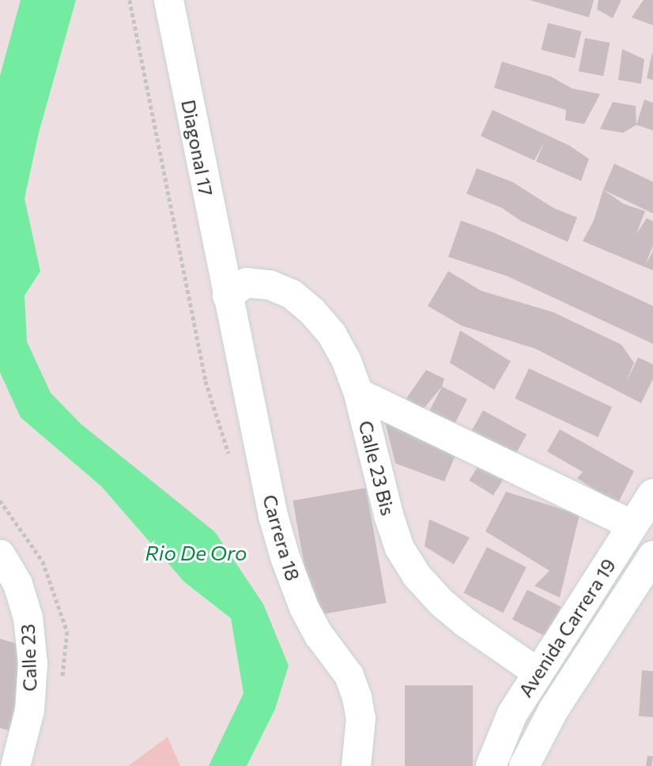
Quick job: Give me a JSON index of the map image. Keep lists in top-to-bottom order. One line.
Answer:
{"streets":{"street":["Diagonal 17","Calle 23 Bis","Carrera 18","Avenida Carrera 19","Calle 23"]},"crossings":[["Diagonal 17","Calle 23 Bis"],["Diagonal 17","Carrera 18"],["Calle 23 Bis","Carrera 18"],["Calle 23 Bis","Avenida Carrera 19"]],"water":["Rio De Oro"]}
